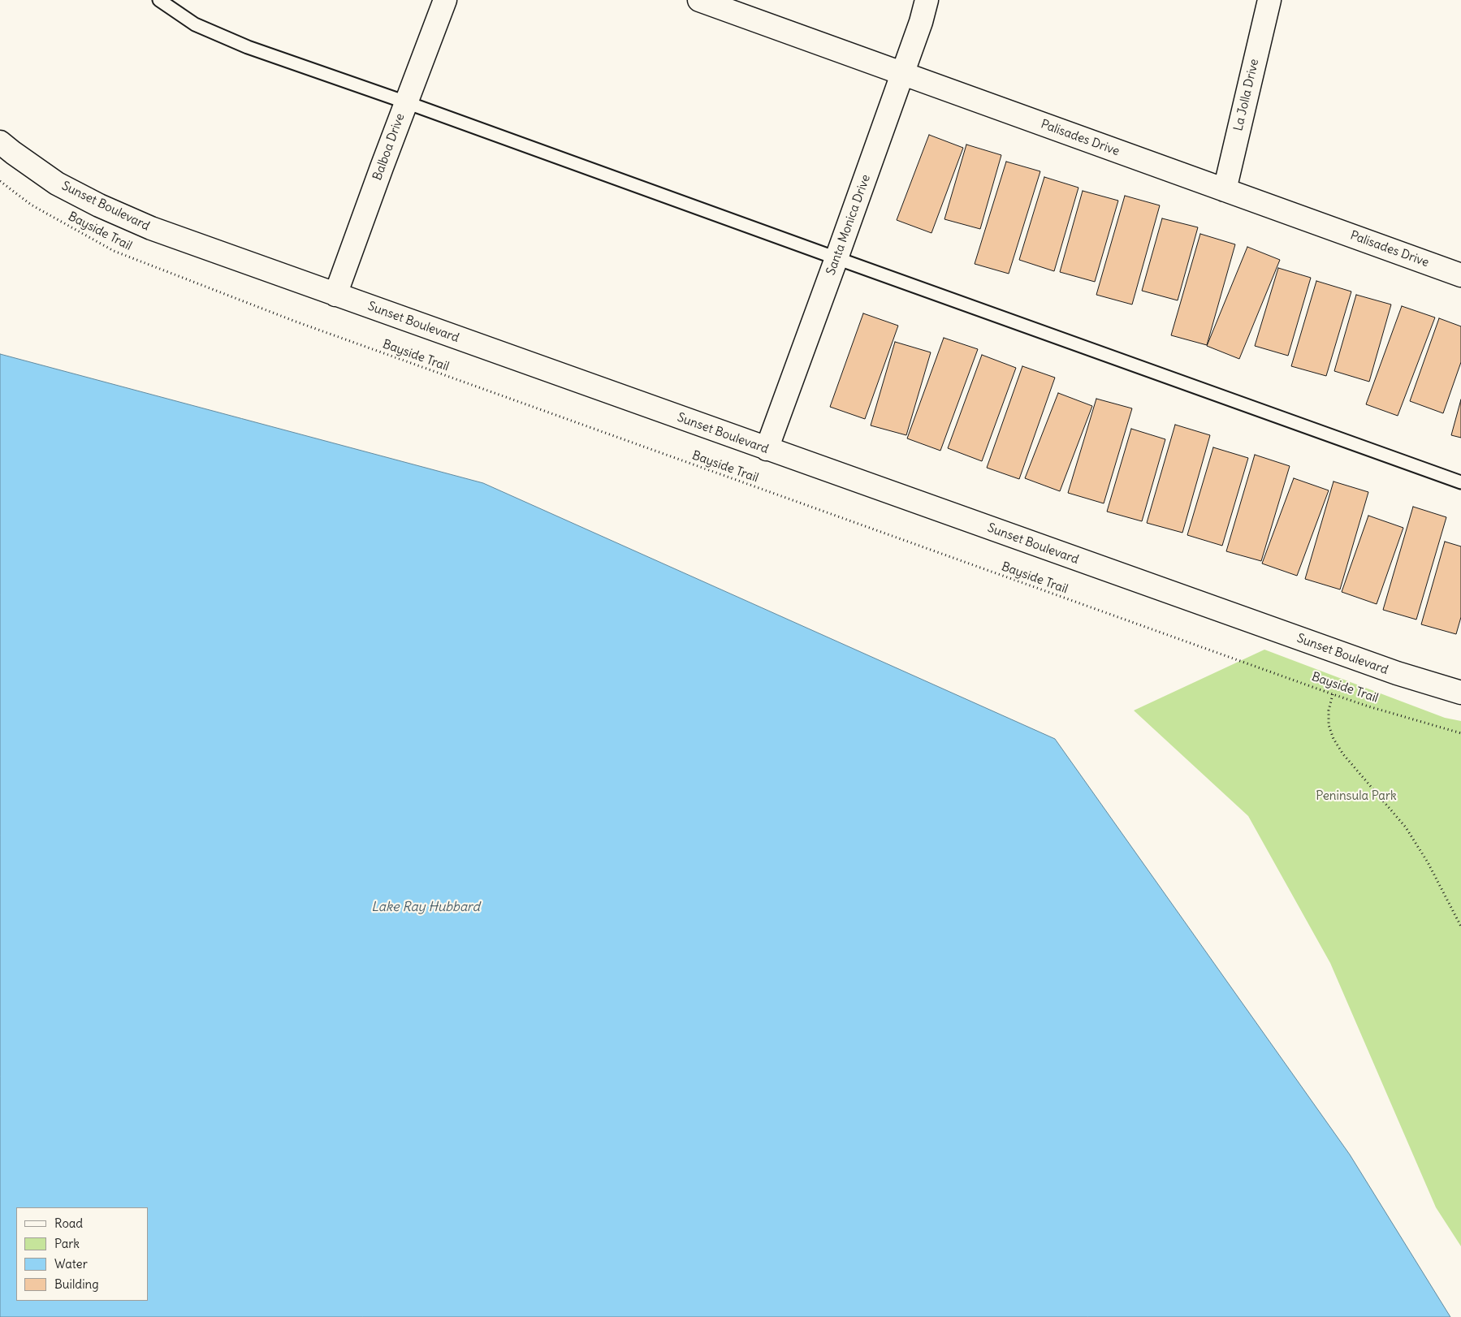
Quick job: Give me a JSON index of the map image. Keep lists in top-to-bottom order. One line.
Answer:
{"streets":{"street":["La Jolla Drive","Palisades Drive","Balboa Drive","Sunset Boulevard","Santa Monica Drive"],"path":["Bayside Trail"]},"crossings":[["La Jolla Drive","Palisades Drive"],["Palisades Drive","Santa Monica Drive"],["Balboa Drive","Sunset Boulevard"],["Sunset Boulevard","Santa Monica Drive"]],"water":["Lake Ray Hubbard"],"parks":["Peninsula Park"],"legend":["Road","Park","Water","Building"]}
